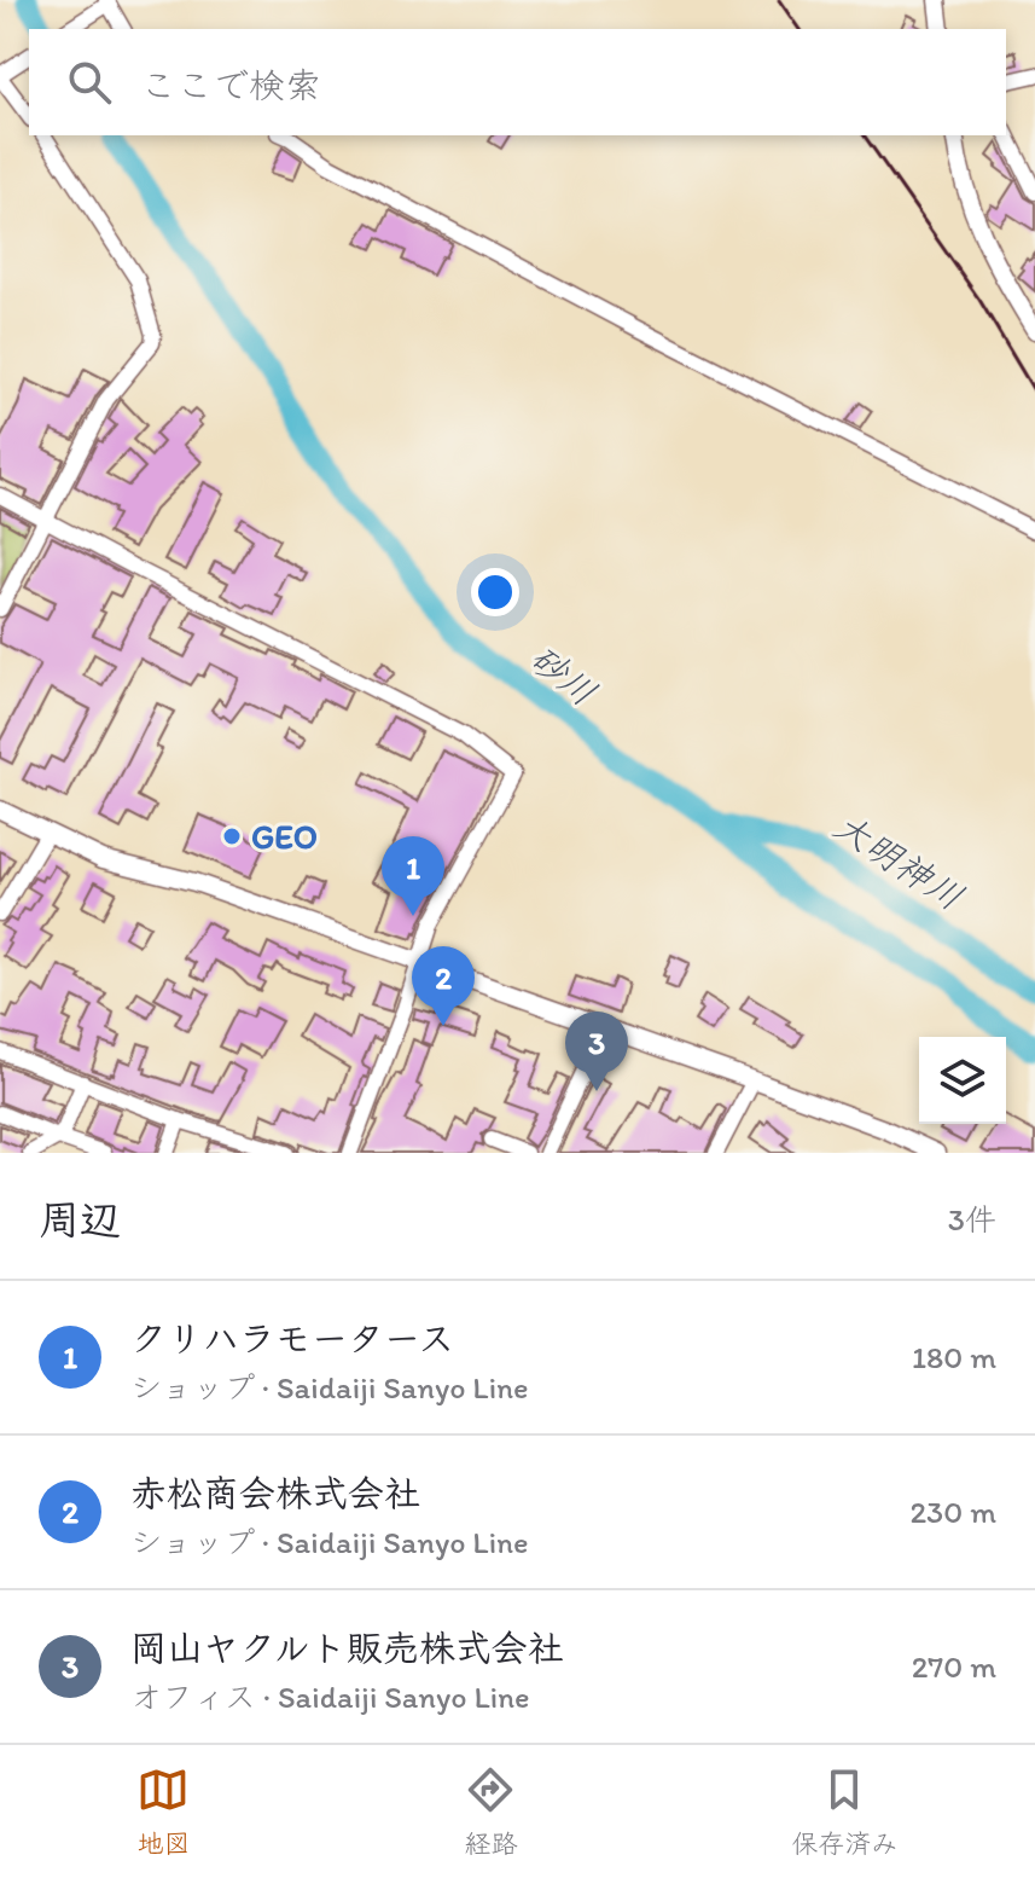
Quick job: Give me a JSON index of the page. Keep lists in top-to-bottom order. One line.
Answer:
{"water":["砂川","大明神川"],"places":["GEO"],"page":{"search":"ここで検索","pins":["1","2","3"],"heading":["周辺","3件"],"list":[{"mark":"1","name":"クリハラモータース","note":"ショップ · Saidaiji Sanyo Line","value":"180 m"},{"mark":"2","name":"赤松商会株式会社","note":"ショップ · Saidaiji Sanyo Line","value":"230 m"},{"mark":"3","name":"岡山ヤクルト販売株式会社","note":"オフィス · Saidaiji Sanyo Line","value":"270 m"}],"nav":["地図","経路","保存済み"]}}
